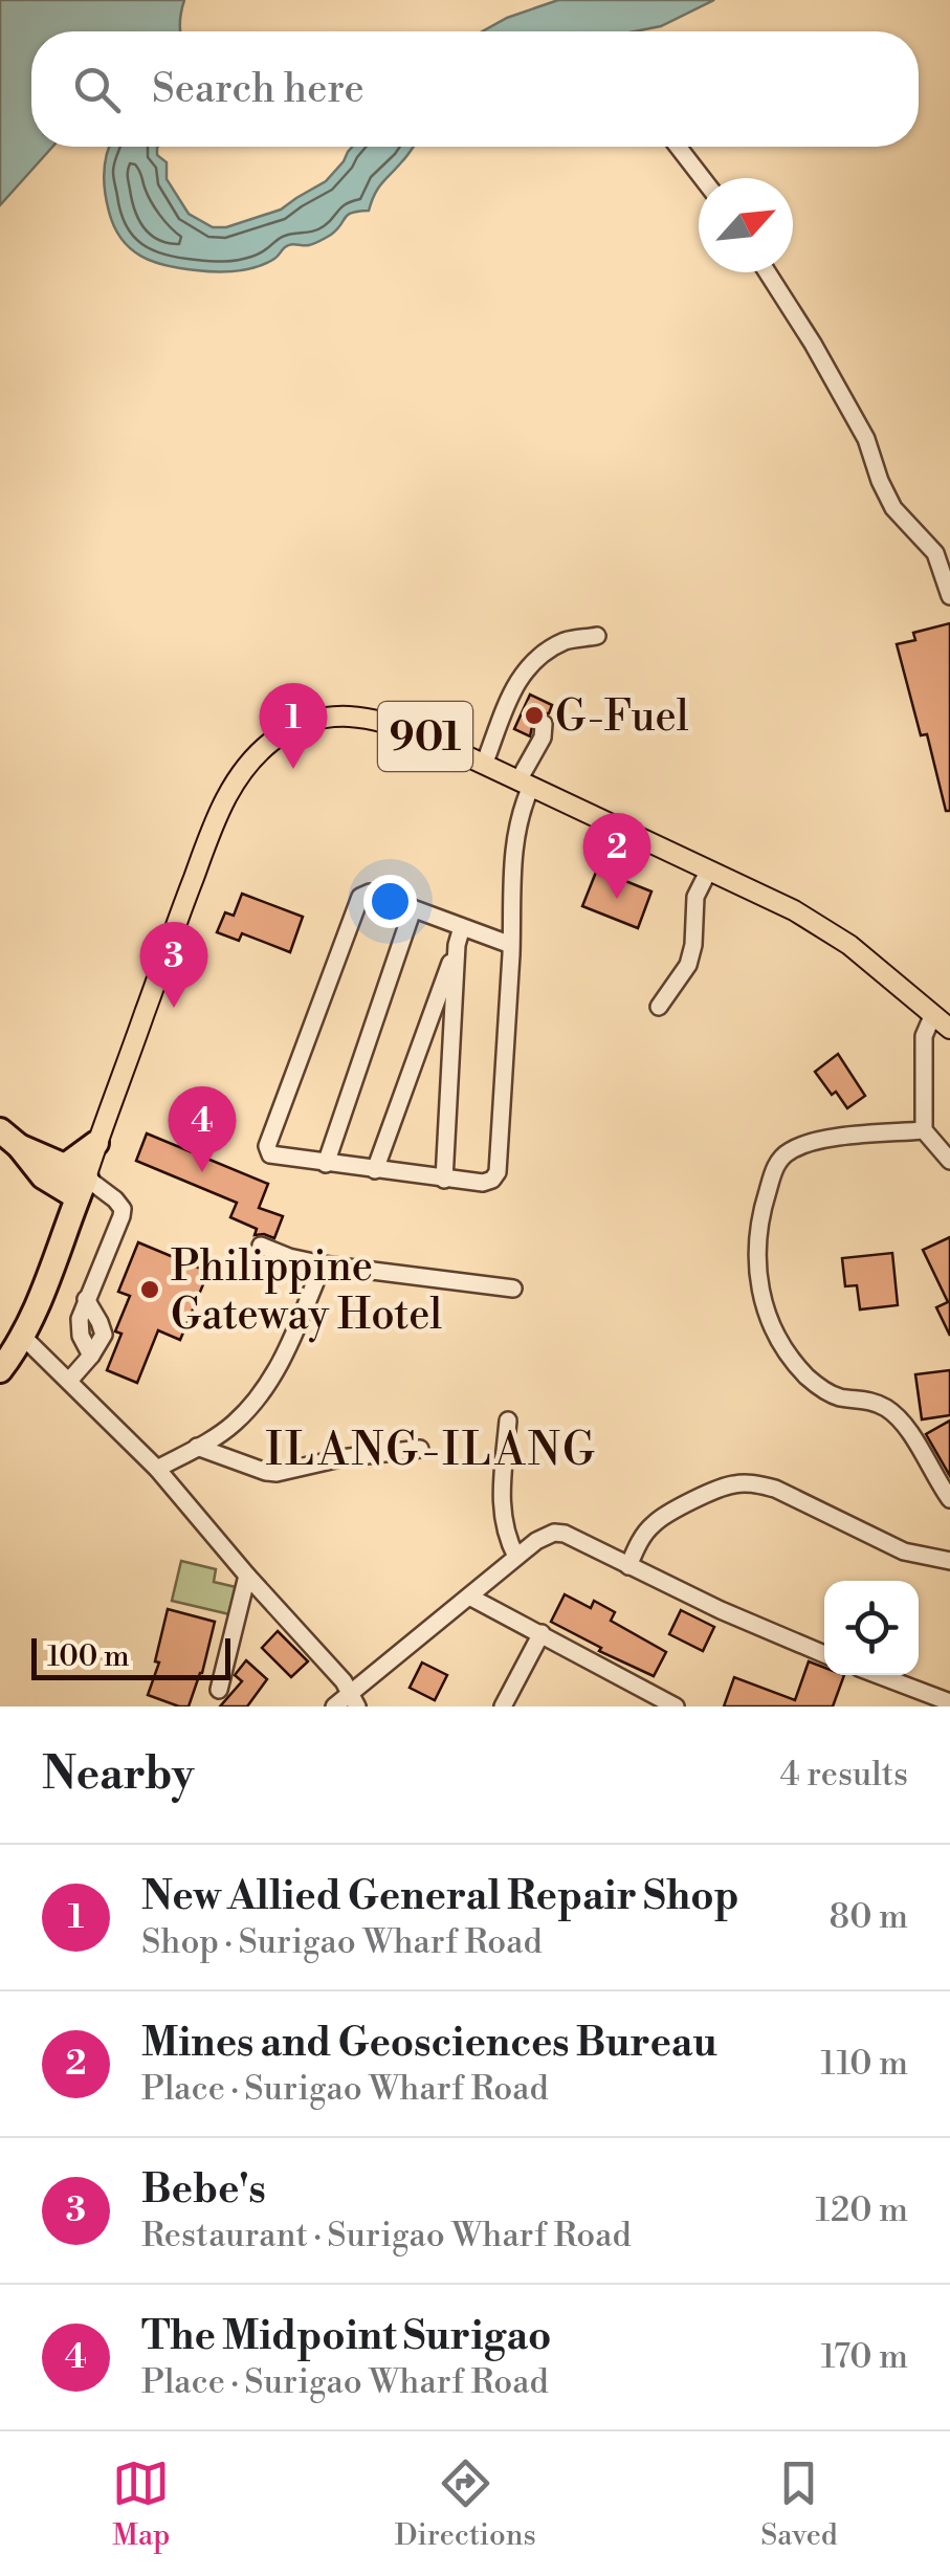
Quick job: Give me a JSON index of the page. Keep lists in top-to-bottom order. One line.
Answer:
{"streets":{"main road":["901"]},"districts":["ILANG-ILANG"],"places":["G-Fuel","Philippine Gateway Hotel"],"scale_bar":"100 m","north":"top right","page":{"search":"Search here","pins":["1","2","3","4"],"scale":"100 m","heading":["Nearby","4 results"],"list":[{"mark":"1","name":"New Allied General Repair Shop","note":"Shop · Surigao Wharf Road","value":"80 m"},{"mark":"2","name":"Mines and Geosciences Bureau","note":"Place · Surigao Wharf Road","value":"110 m"},{"mark":"3","name":"Bebe's","note":"Restaurant · Surigao Wharf Road","value":"120 m"},{"mark":"4","name":"The Midpoint Surigao","note":"Place · Surigao Wharf Road","value":"170 m"}],"nav":["Map","Directions","Saved"]}}
